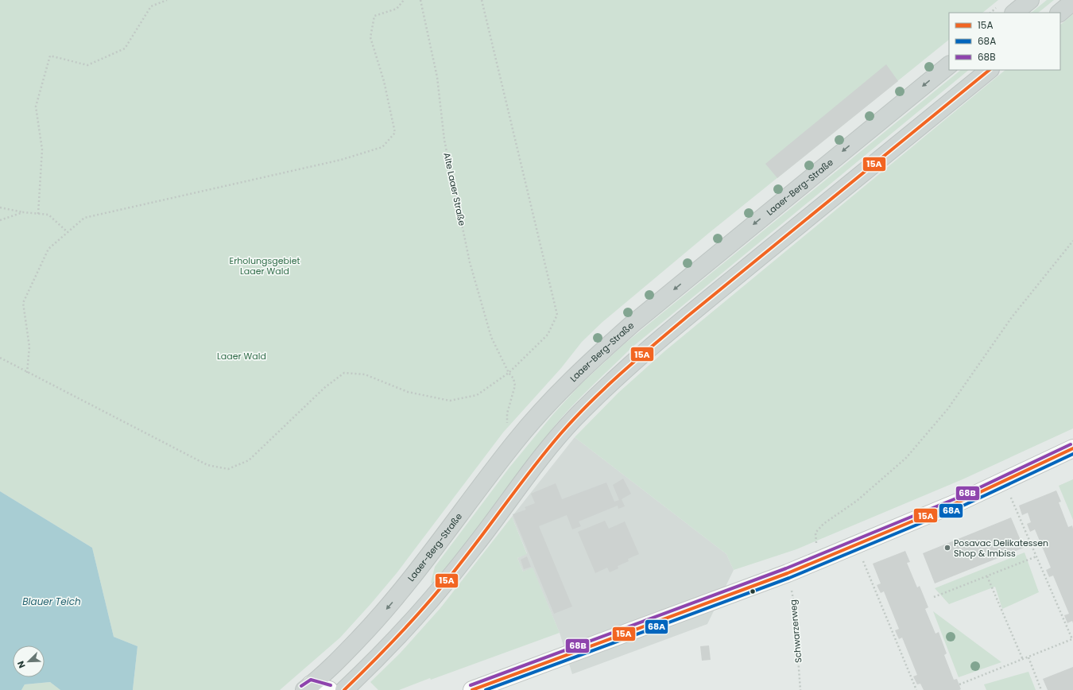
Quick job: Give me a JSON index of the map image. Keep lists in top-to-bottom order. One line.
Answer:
{"streets":{"main road":["Laaer-Berg-Straße"],"path":["Alte Laaer Straße","Schwarzerweg"]},"water":["Blauer Teich"],"parks":["Erholungsgebiet Laaer Wald","Laaer Wald"],"places":["Posavac Delikatessen Shop & Imbiss"],"lines":["transit line 15A","transit line 68B","transit line 68A"],"legend":["15A","68A","68B"],"north":"bottom left"}
